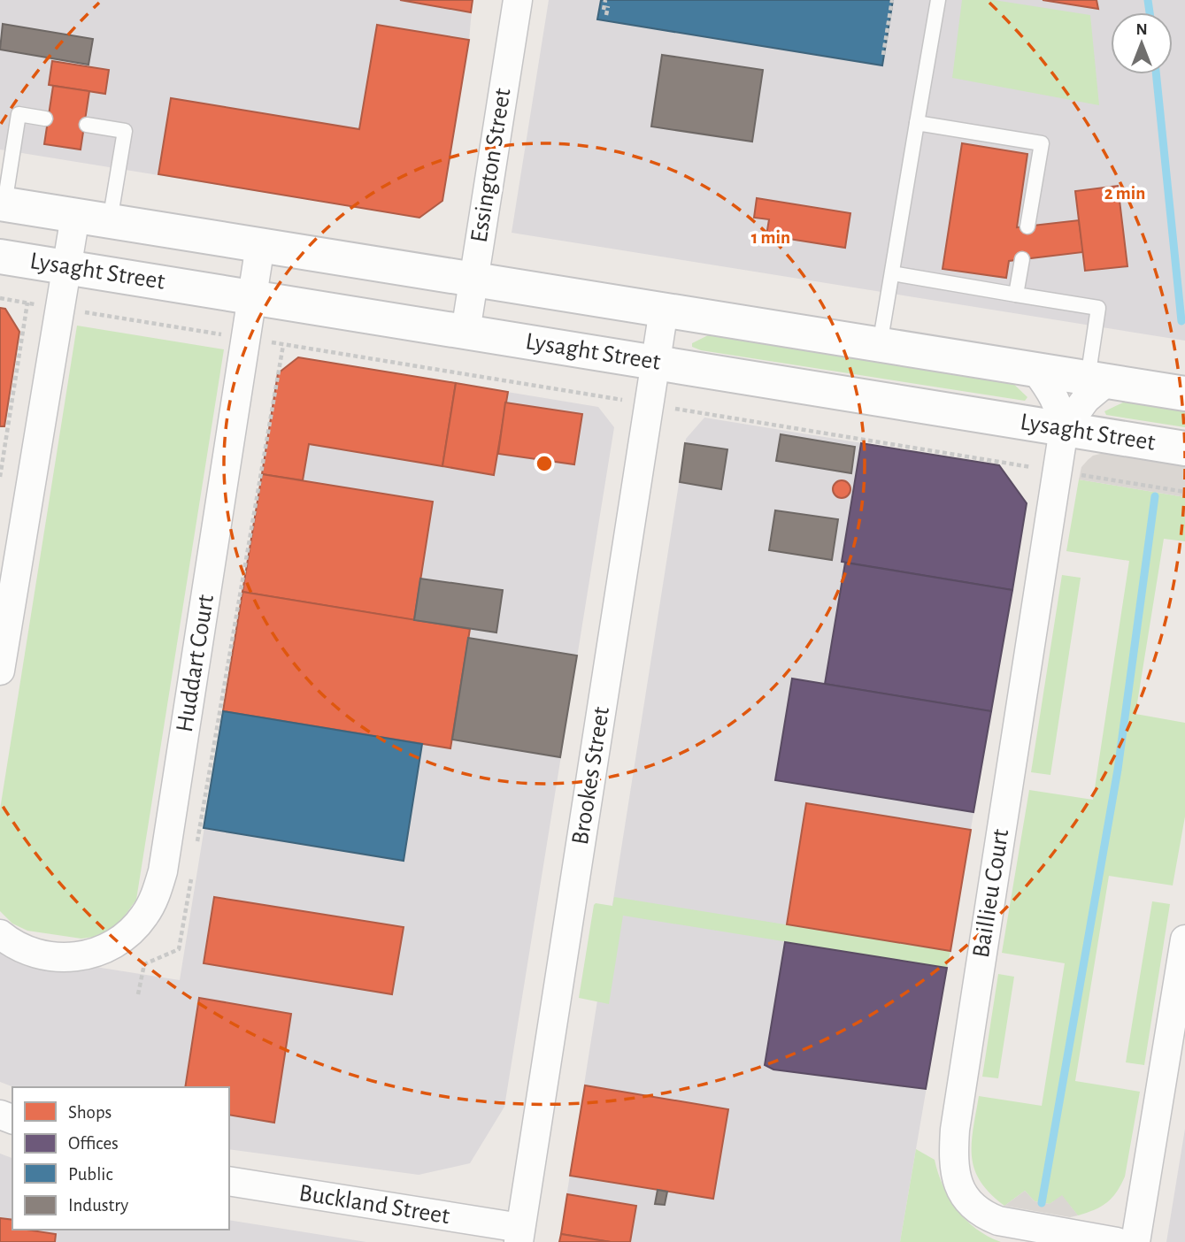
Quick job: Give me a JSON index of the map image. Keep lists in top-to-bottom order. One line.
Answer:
{"streets":{"street":["Essington Street","Lysaght Street","Huddart Court","Brookes Street","Baillieu Court","Buckland Street"]},"crossings":[["Essington Street","Lysaght Street"],["Lysaght Street","Huddart Court"],["Lysaght Street","Brookes Street"],["Lysaght Street","Baillieu Court"],["Brookes Street","Buckland Street"]],"legend":["Shops","Offices","Public","Industry"],"north":"top","rings":["2 min","1 min"]}
